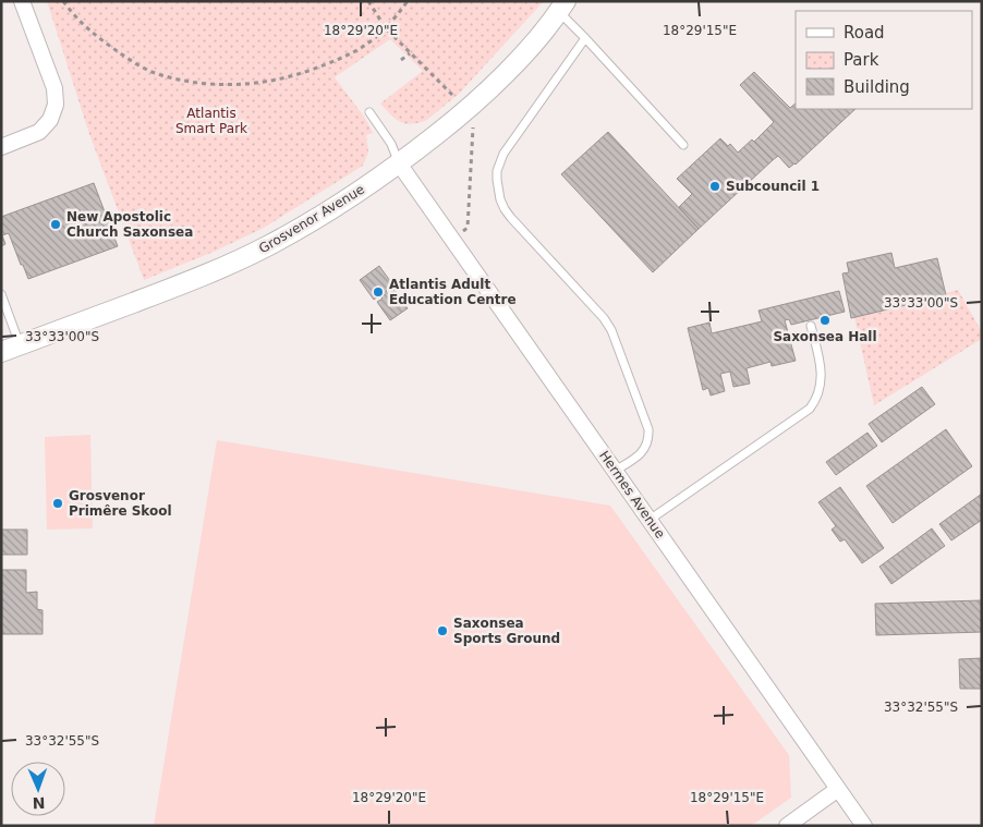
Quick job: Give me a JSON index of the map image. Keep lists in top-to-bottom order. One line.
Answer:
{"streets":{"street":["Grosvenor Avenue","Hermes Avenue"]},"crossings":[["Grosvenor Avenue","Hermes Avenue"]],"parks":["Atlantis Smart Park"],"places":["Subcouncil 1","New Apostolic Church Saxonsea","Atlantis Adult Education Centre","Saxonsea Hall","Grosvenor Primêre Skool","Saxonsea Sports Ground"],"legend":["Road","Park","Building"],"north":"bottom","coordinates":["18°29'20\"E","18°29'15\"E","33°33'00\"S","33°32'55\"S"]}
